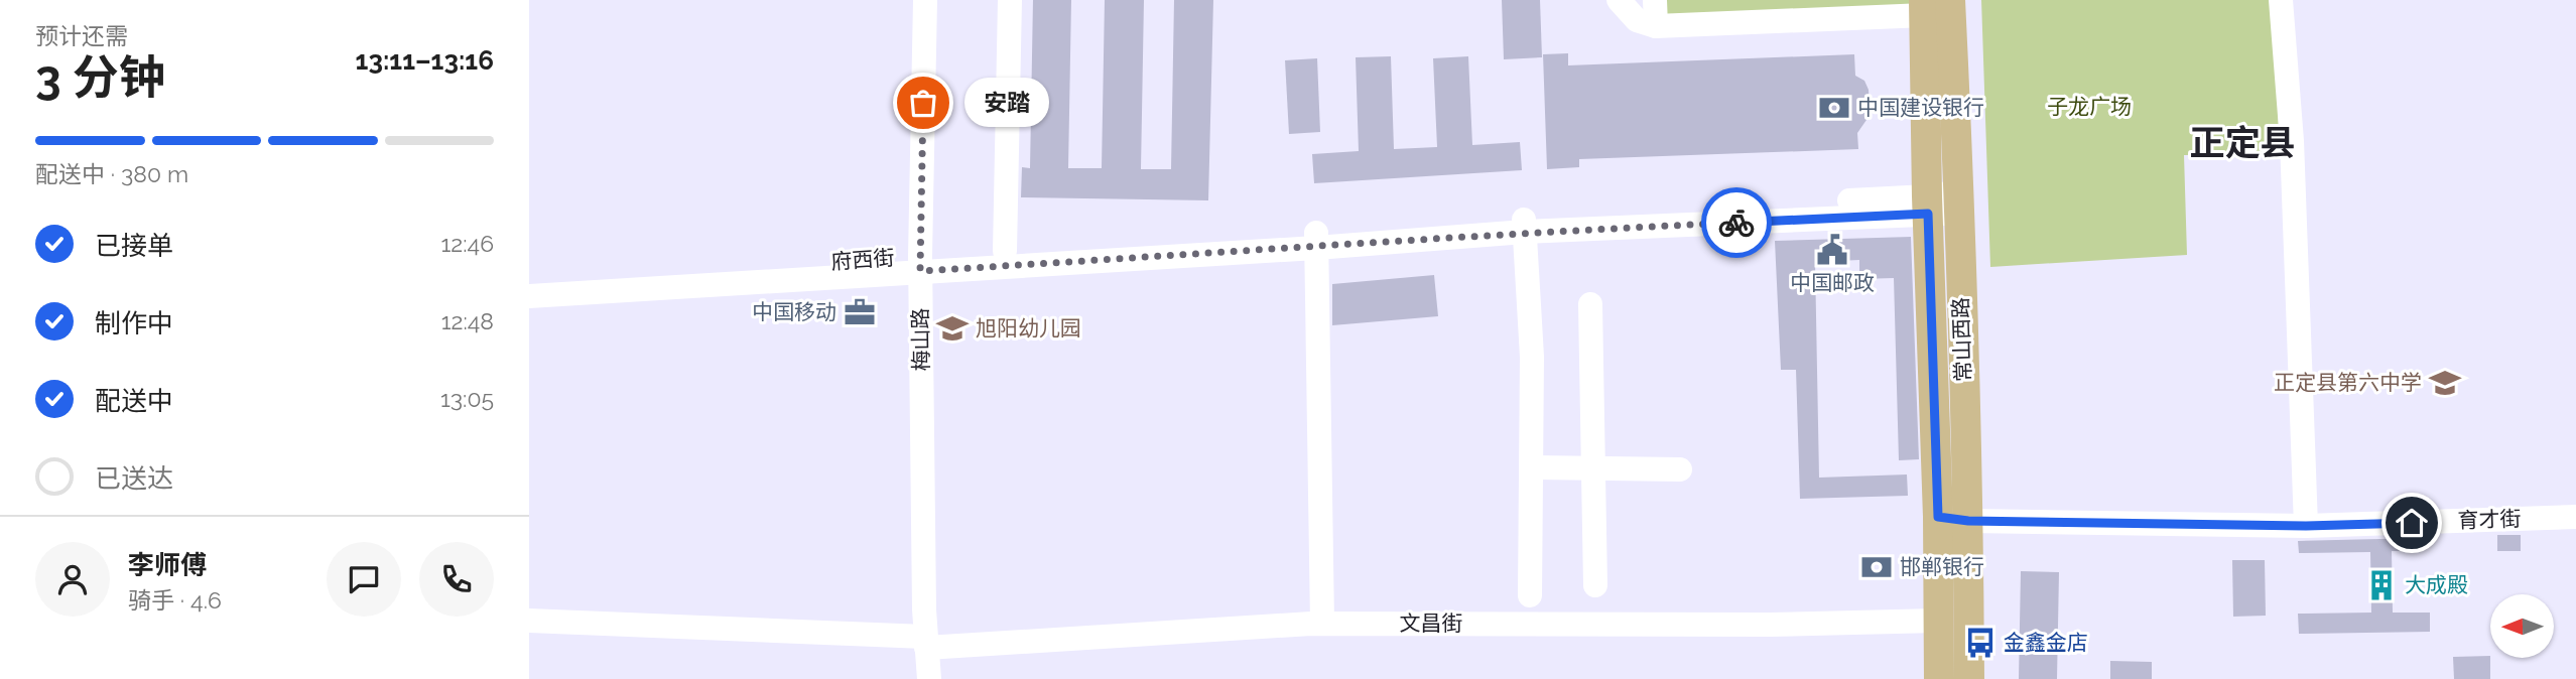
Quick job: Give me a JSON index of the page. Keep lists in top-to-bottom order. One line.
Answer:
{"streets":{"main road":["常山西路"],"street":["府西街","梅山路","育才街","文昌街"]},"crossings":[["府西街","梅山路"],["府西街","常山西路"],["梅山路","文昌街"],["常山西路","育才街"],["常山西路","文昌街"]],"districts":["正定县"],"parks":["子龙广场"],"places":{"other":["安踏"],"bank":["中国建设银行","邯郸银行"],"public building":["中国邮政"],"office":["中国移动"],"school or university":["旭阳幼儿园","正定县第六中学"],"building":["大成殿"],"bus stop":["金鑫金店"]},"north":"left","page":{"heading":["3 分钟","预计还需","13:11–13:16"],"panel":["李师傅","骑手 · 4.6"],"bubble":"安踏","bar":"配送中 · 380 m","list":[["已接单","12:46"],["制作中","12:48"],["配送中","13:05"],"已送达"]}}
